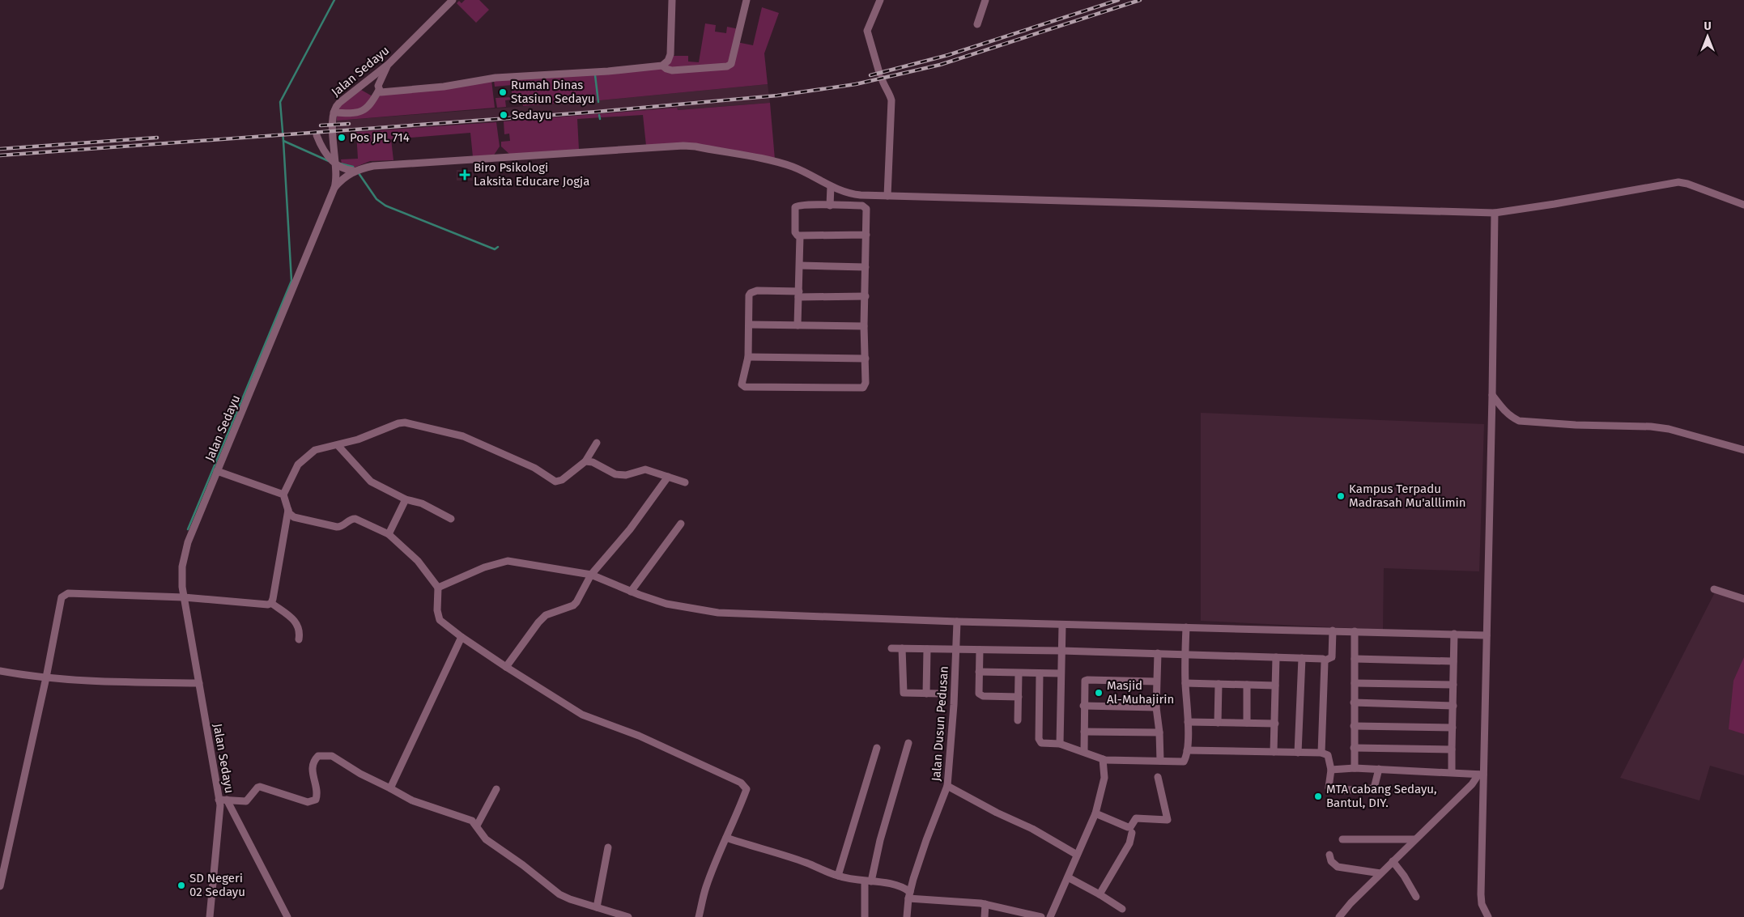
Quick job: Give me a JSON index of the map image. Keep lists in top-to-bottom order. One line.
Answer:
{"streets":{"street":["Jalan Sedayu","Jalan Dusun Pedusan"]},"places":{"other":["Rumah Dinas Stasiun Sedayu","Sedayu","Pos JPL 714","Kampus Terpadu Madrasah Mu'alllimin","Masjid Al-Muhajirin","MTA cabang Sedayu, Bantul, DIY.","SD Negeri 02 Sedayu"],"health":["Biro Psikologi Laksita Educare Jogja"]},"north":"top"}
